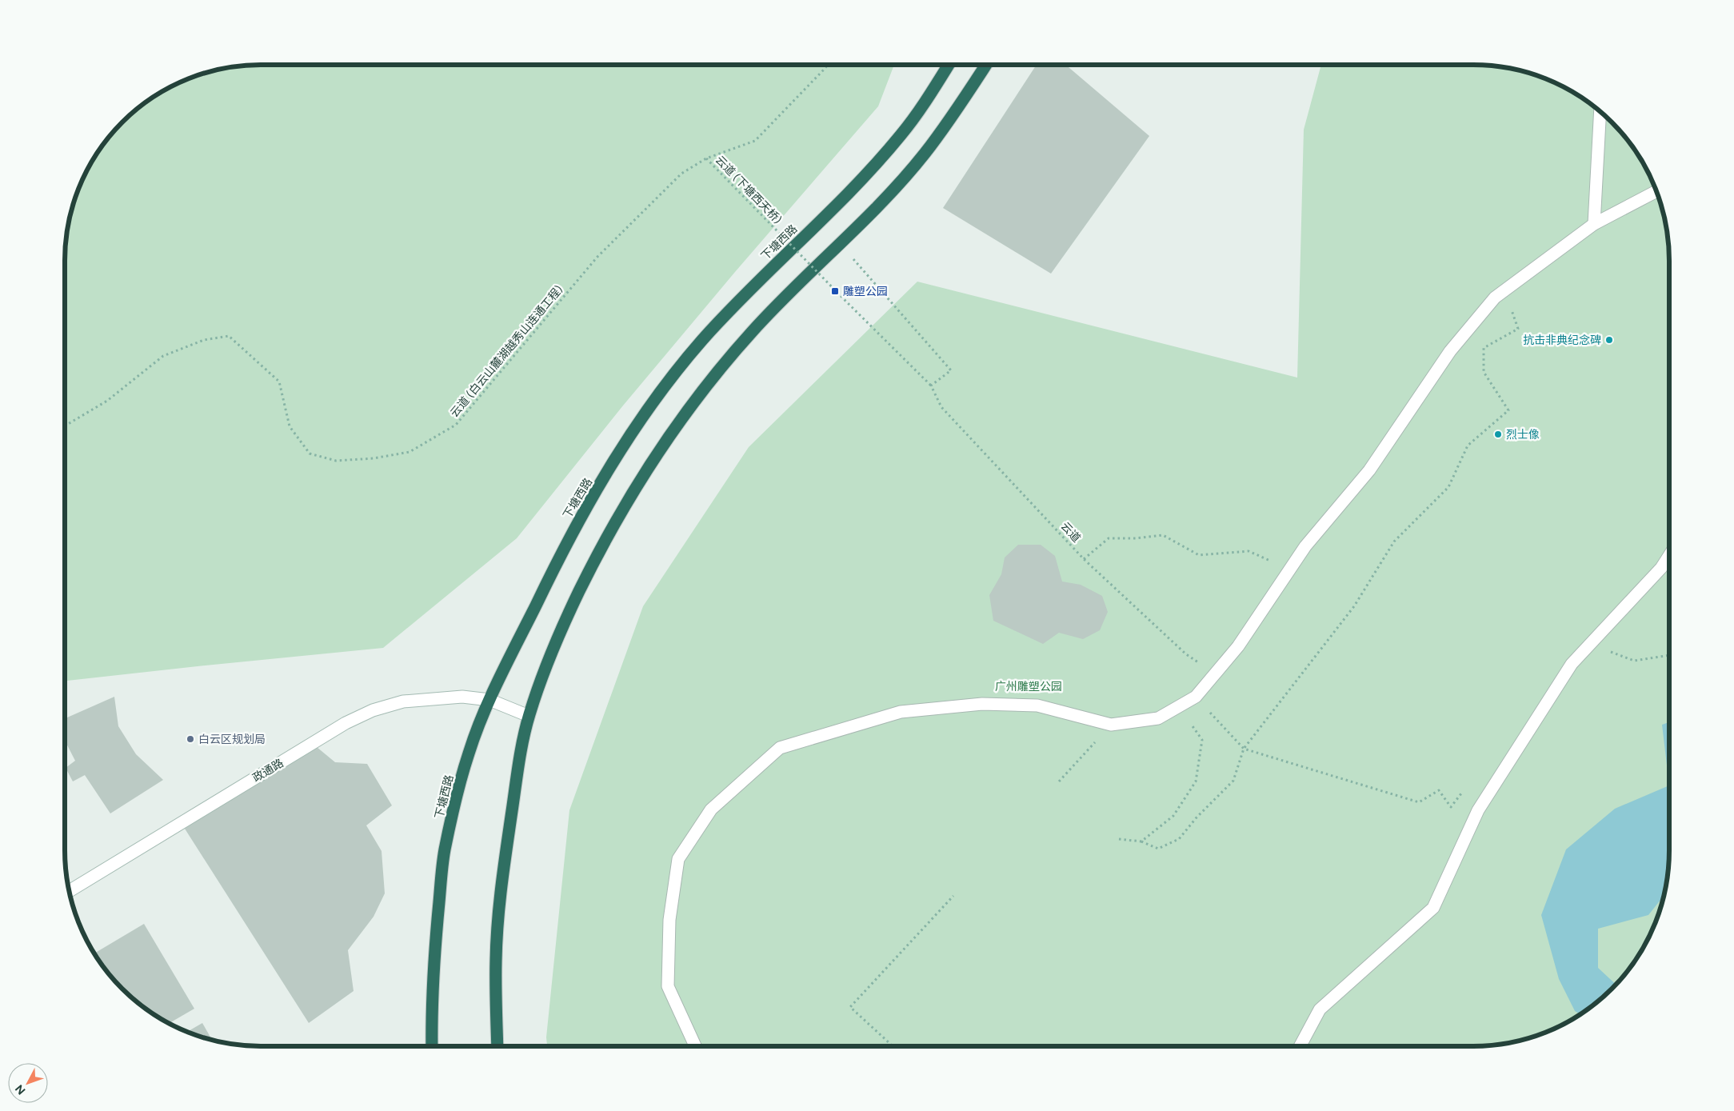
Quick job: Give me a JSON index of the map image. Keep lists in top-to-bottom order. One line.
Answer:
{"streets":{"highway":["下塘西路"],"street":["政通路"],"path":["云道 (下塘西天桥)","云道 (白云山麓湖越秀山连通工程)","云道"]},"crossings":[["云道 (下塘西天桥)","云道 (白云山麓湖越秀山连通工程)"],["云道 (下塘西天桥)","云道"],["下塘西路","政通路"]],"parks":["广州雕塑公园"],"places":{"transit":["雕塑公园"],"other":["抗击非典纪念碑","烈士像","白云区规划局"]},"north":"bottom left"}
